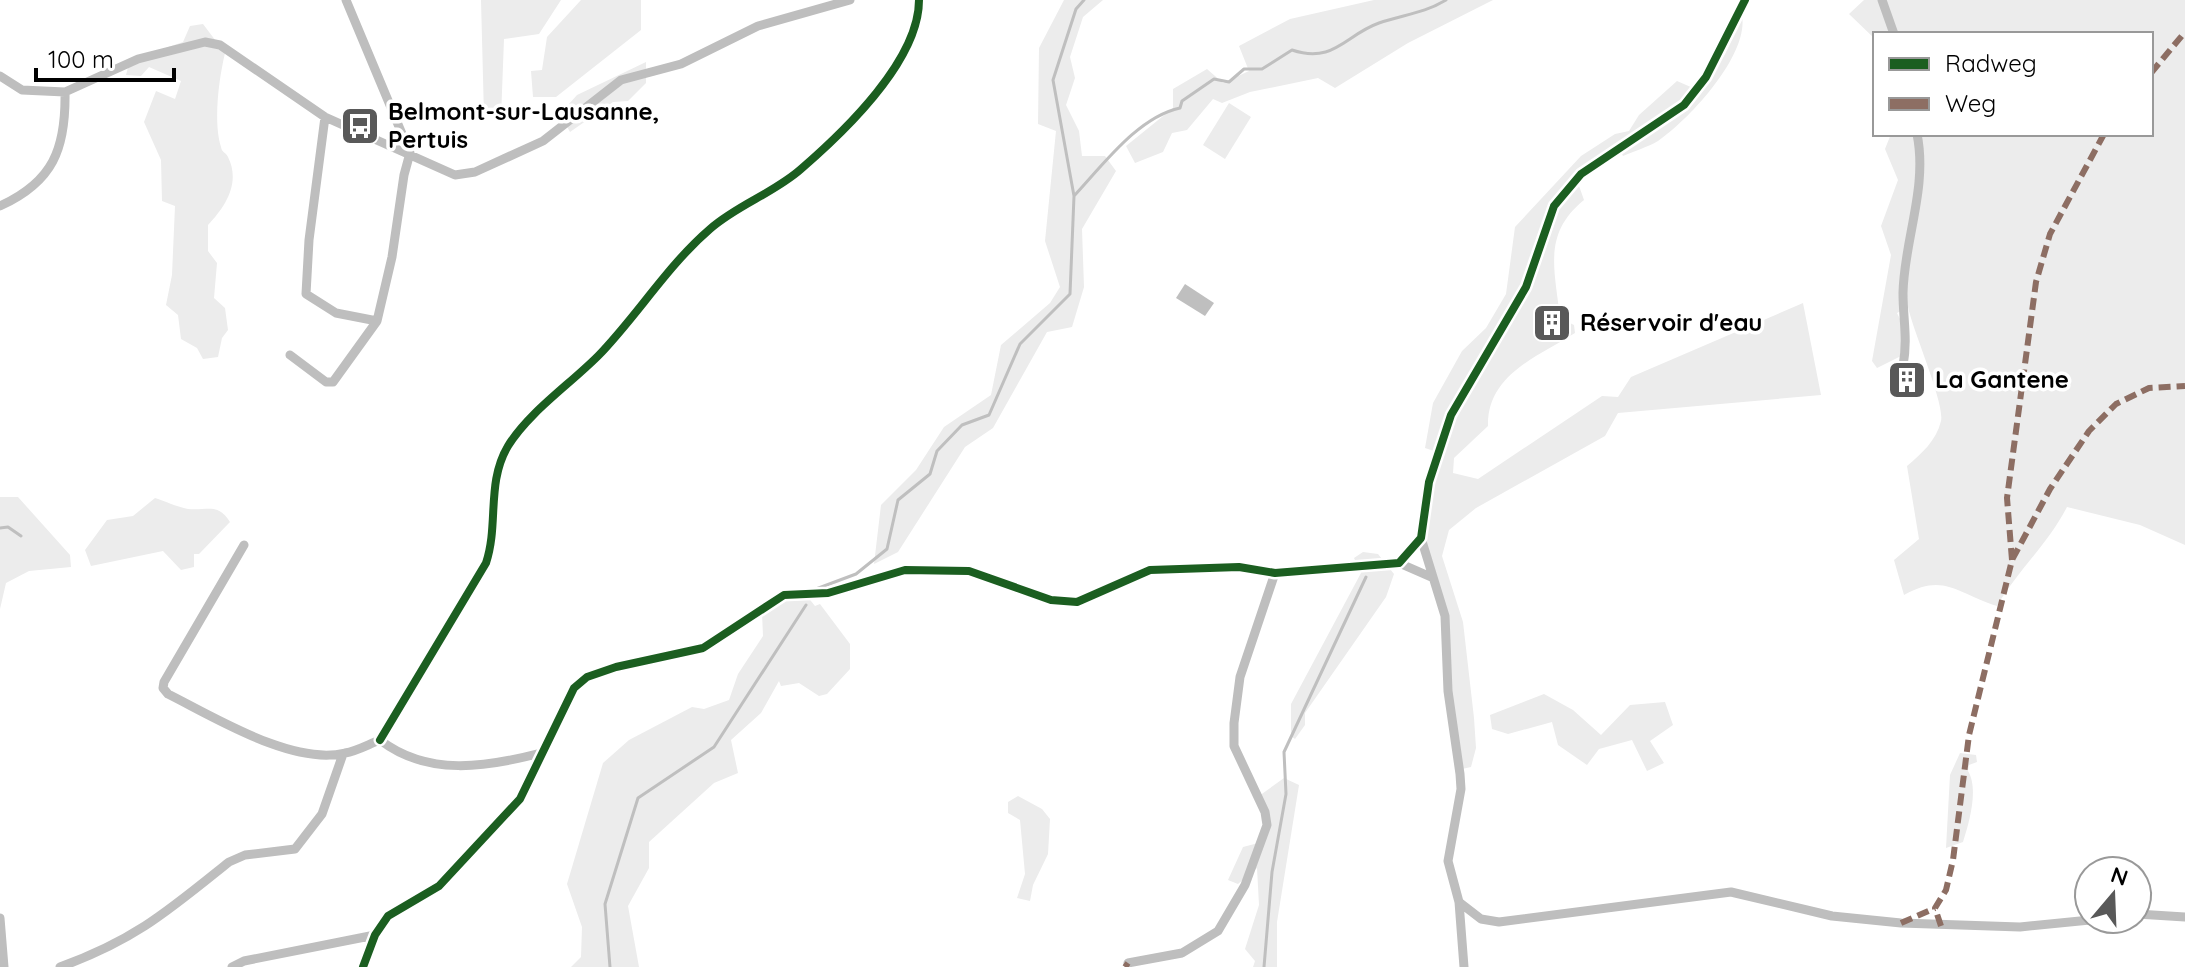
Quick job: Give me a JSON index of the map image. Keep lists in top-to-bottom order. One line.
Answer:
{"places":{"bus stop":["Belmont-sur-Lausanne, Pertuis"],"building":["Réservoir d'eau","La Gantene"]},"legend":["Radweg","Weg"],"scale_bar":"100 m","north":"top"}
